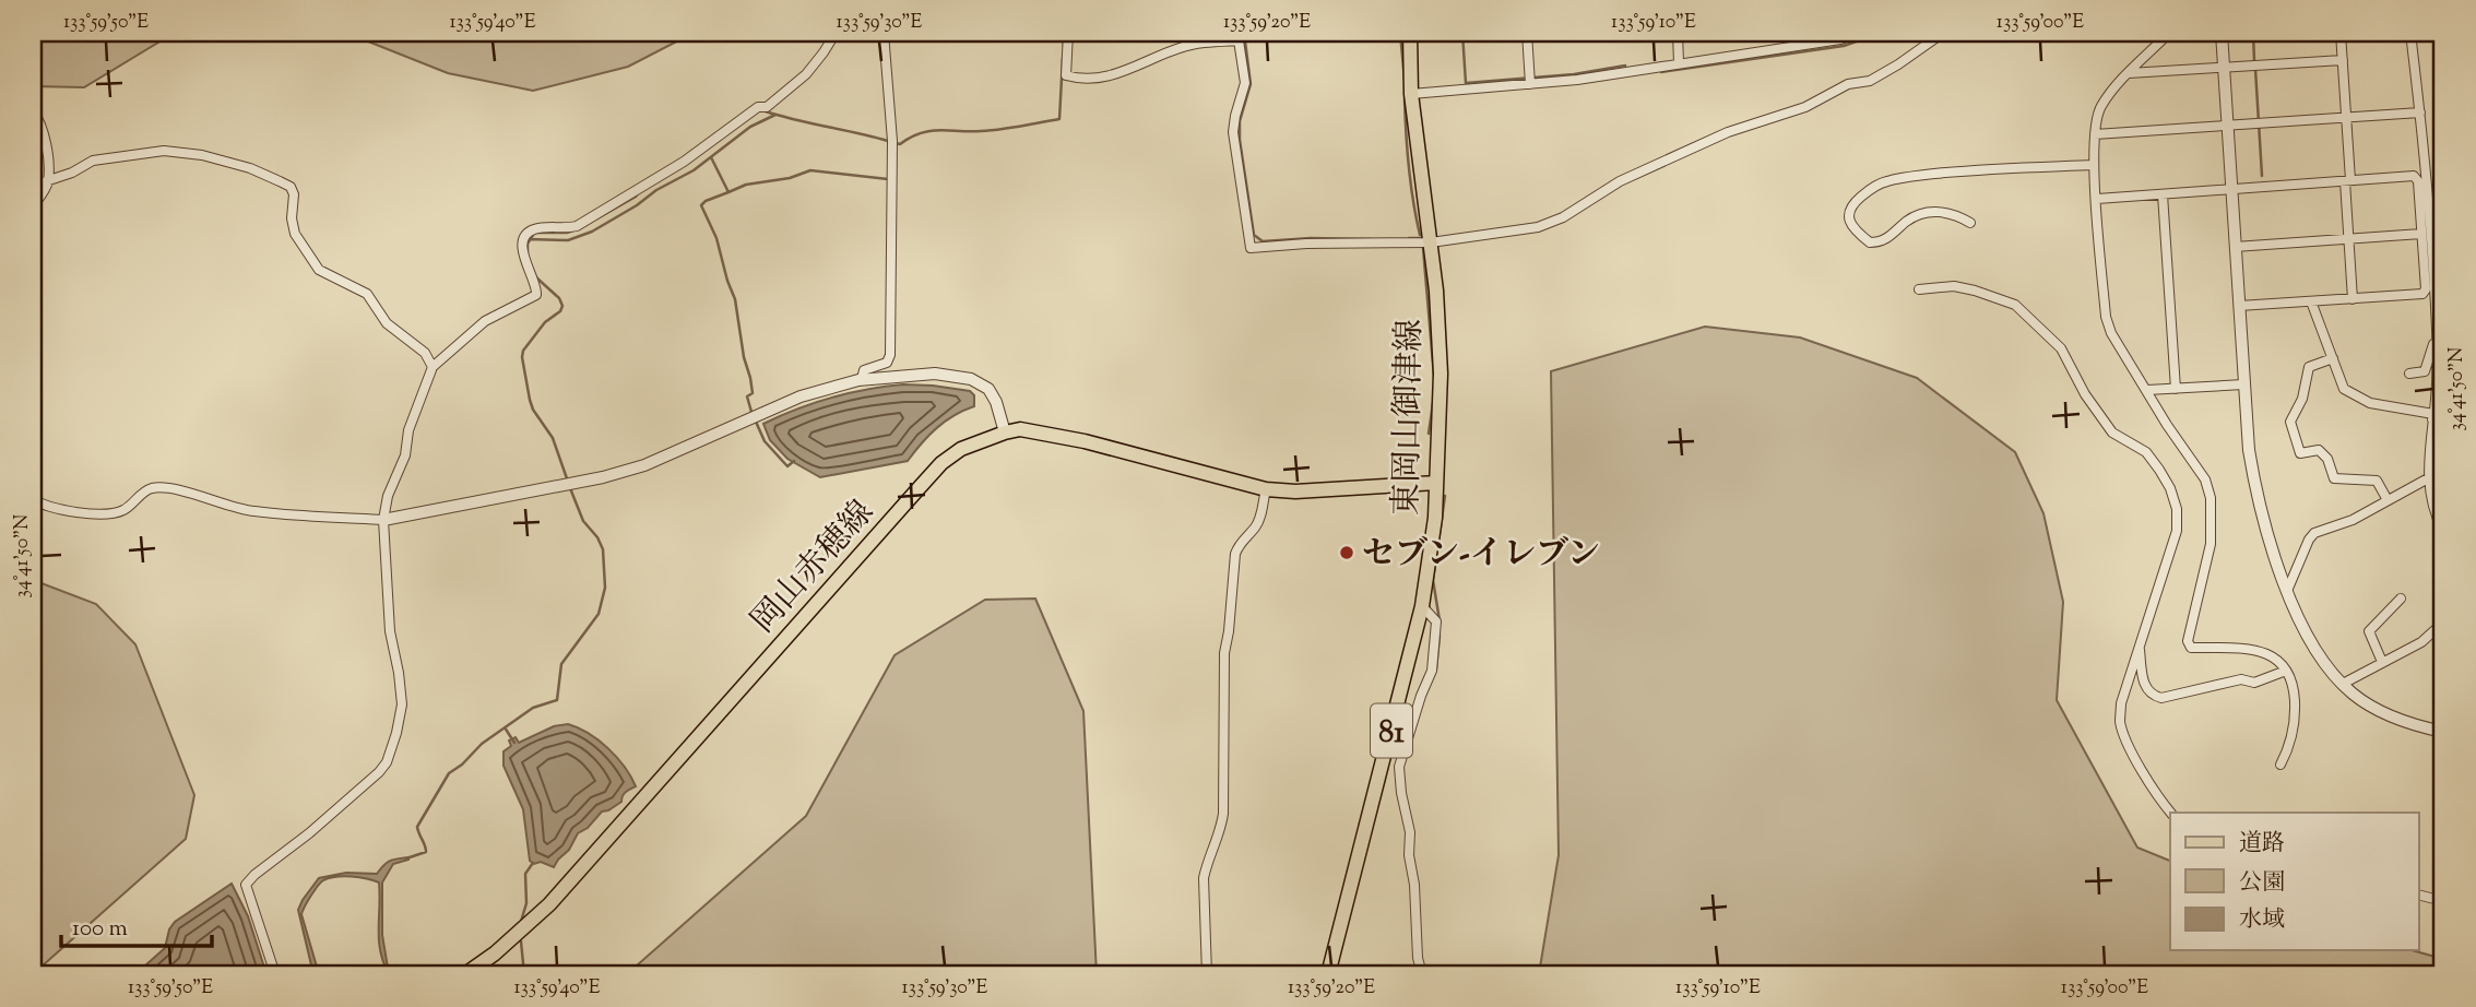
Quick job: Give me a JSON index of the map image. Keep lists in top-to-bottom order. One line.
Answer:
{"streets":{"main road":["東岡山御津線","岡山赤穂線","81"]},"crossings":[["東岡山御津線","岡山赤穂線"]],"places":["セブン-イレブン"],"legend":["道路","公園","水域"],"scale_bar":"100 m","coordinates":["133°59'50\"E","133°59'40\"E","133°59'30\"E","133°59'20\"E","133°59'10\"E","133°59'00\"E","34°41'50\"N"]}
